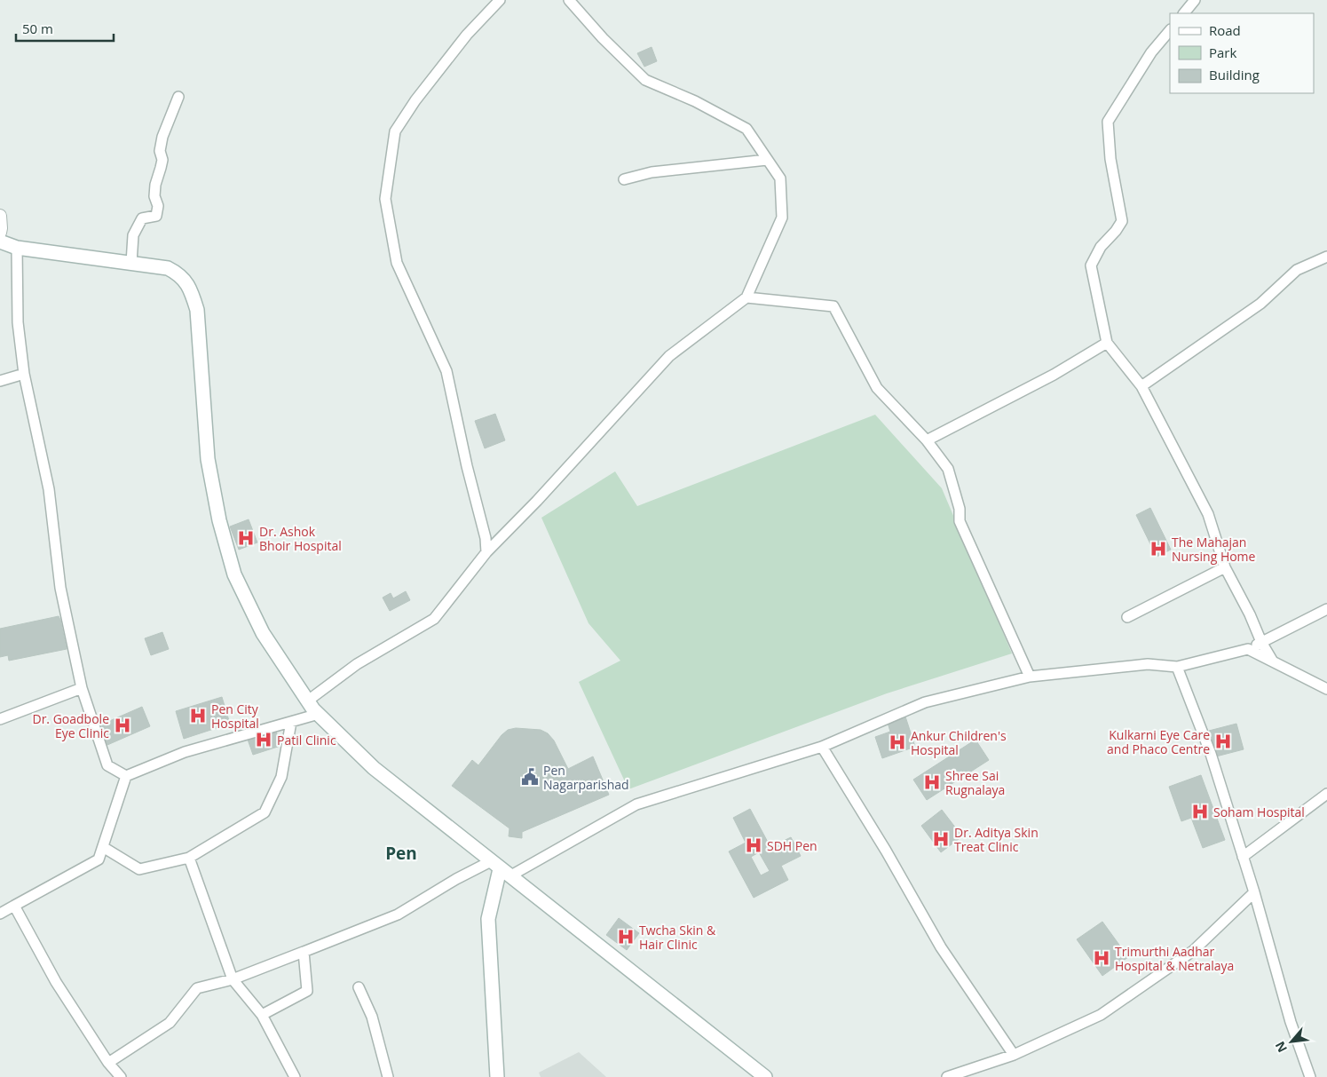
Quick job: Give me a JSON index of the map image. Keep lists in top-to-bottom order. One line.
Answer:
{"districts":["Pen"],"places":{"hospital":["Dr. Ashok Bhoir Hospital","The Mahajan Nursing Home","Pen City Hospital","Dr. Goadbole Eye Clinic","Patil Clinic","Kulkarni Eye Care and Phaco Centre","Ankur Children's Hospital","Shree Sai Rugnalaya","Soham Hospital","Dr. Aditya Skin Treat Clinic","SDH Pen","Twcha Skin & Hair Clinic","Trimurthi Aadhar Hospital & Netralaya"],"public building":["Pen Nagarparishad"]},"legend":["Road","Park","Building"],"scale_bar":"50 m","north":"bottom left"}
